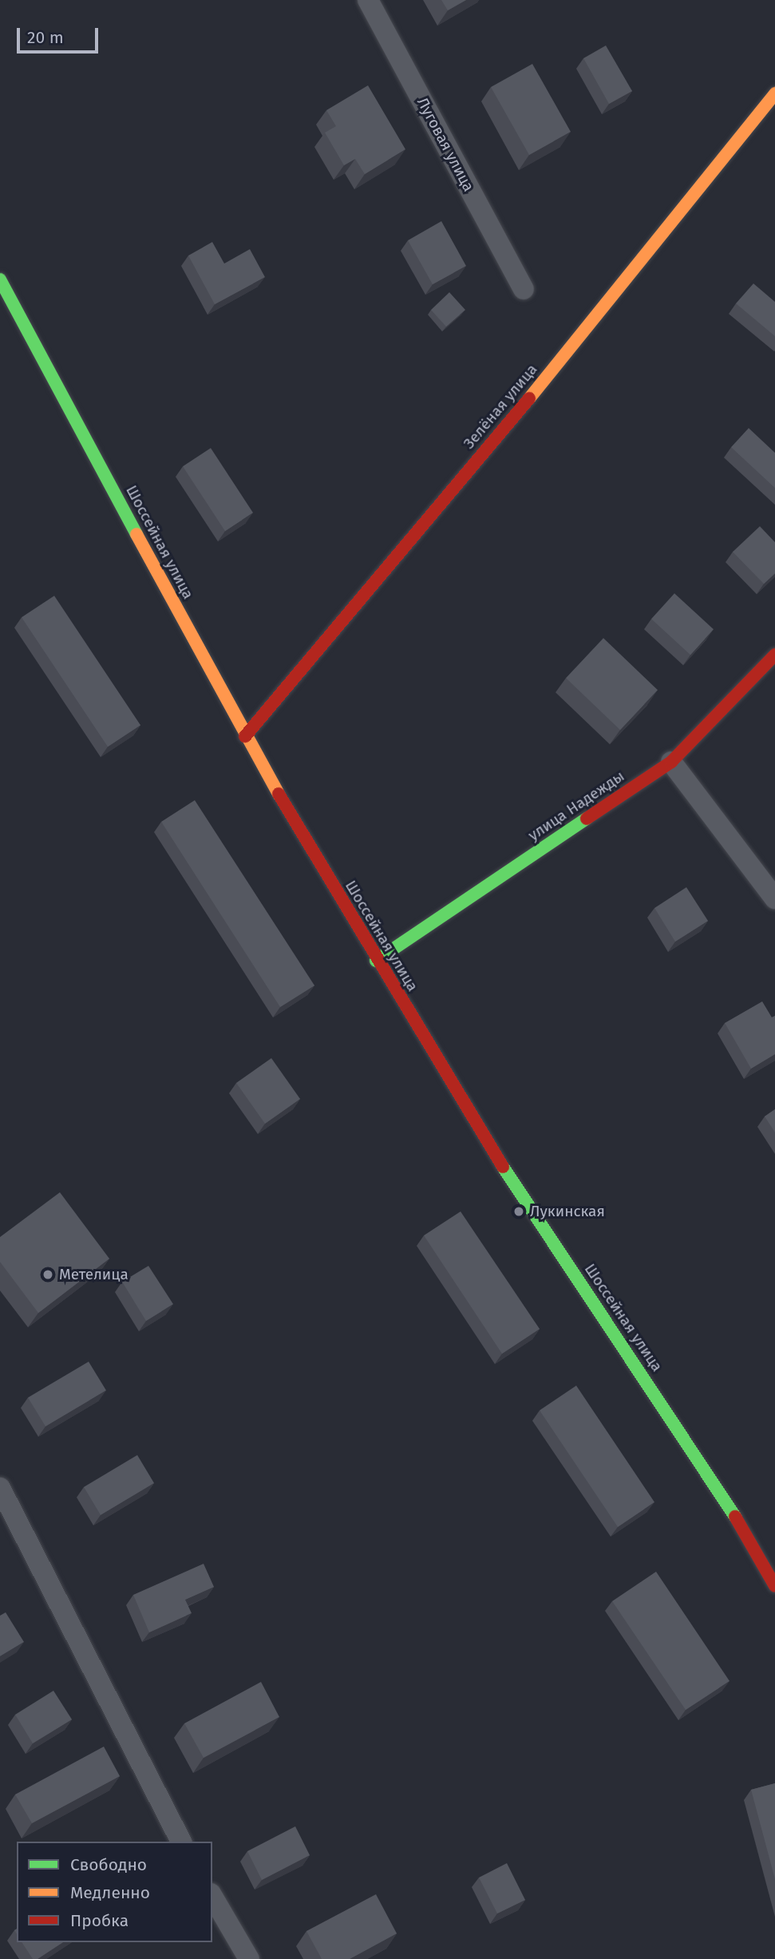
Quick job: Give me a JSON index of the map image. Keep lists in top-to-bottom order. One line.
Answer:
{"streets":{"main road":["Зелёная улица","Шоссейная улица","улица Надежды"],"street":["Луговая улица"]},"crossings":[["Зелёная улица","Шоссейная улица"],["Шоссейная улица","улица Надежды"]],"places":["Лукинская","Метелица"],"legend":["Свободно","Медленно","Пробка"],"scale_bar":"20 m"}
